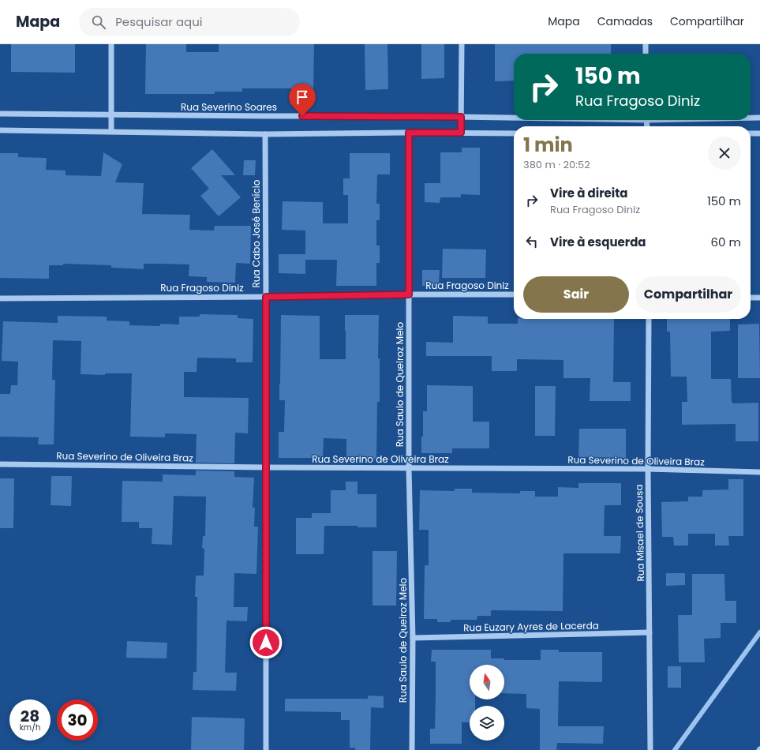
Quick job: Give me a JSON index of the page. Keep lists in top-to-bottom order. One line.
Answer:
{"streets":{"street":["Rua Severino Soares","Rua Cabo José Benício","Rua Fragoso Diniz","Rua Saulo de Queiroz Melo","Rua Severino de Oliveira Braz","Rua Misael de Sousa","Rua Euzary Ayres de Lacerda"]},"crossings":[["Rua Cabo José Benício","Rua Fragoso Diniz"],["Rua Cabo José Benício","Rua Severino de Oliveira Braz"],["Rua Fragoso Diniz","Rua Saulo de Queiroz Melo"],["Rua Saulo de Queiroz Melo","Rua Severino de Oliveira Braz"],["Rua Saulo de Queiroz Melo","Rua Euzary Ayres de Lacerda"],["Rua Severino de Oliveira Braz","Rua Misael de Sousa"],["Rua Misael de Sousa","Rua Euzary Ayres de Lacerda"]],"north":"top","page":{"header":"Mapa","search":"Pesquisar aqui","nav":["Mapa","Camadas","Compartilhar"],"turn":["150 m","Rua Fragoso Diniz"],"heading":["1 min","380 m · 20:52"],"list":[{"name":"Vire à direita","note":"Rua Fragoso Diniz","value":"150 m"},{"name":"Vire à esquerda","value":"60 m"}],"buttons":["Sair","Compartilhar"],"speed":"28 km/h","limit":"30"}}
